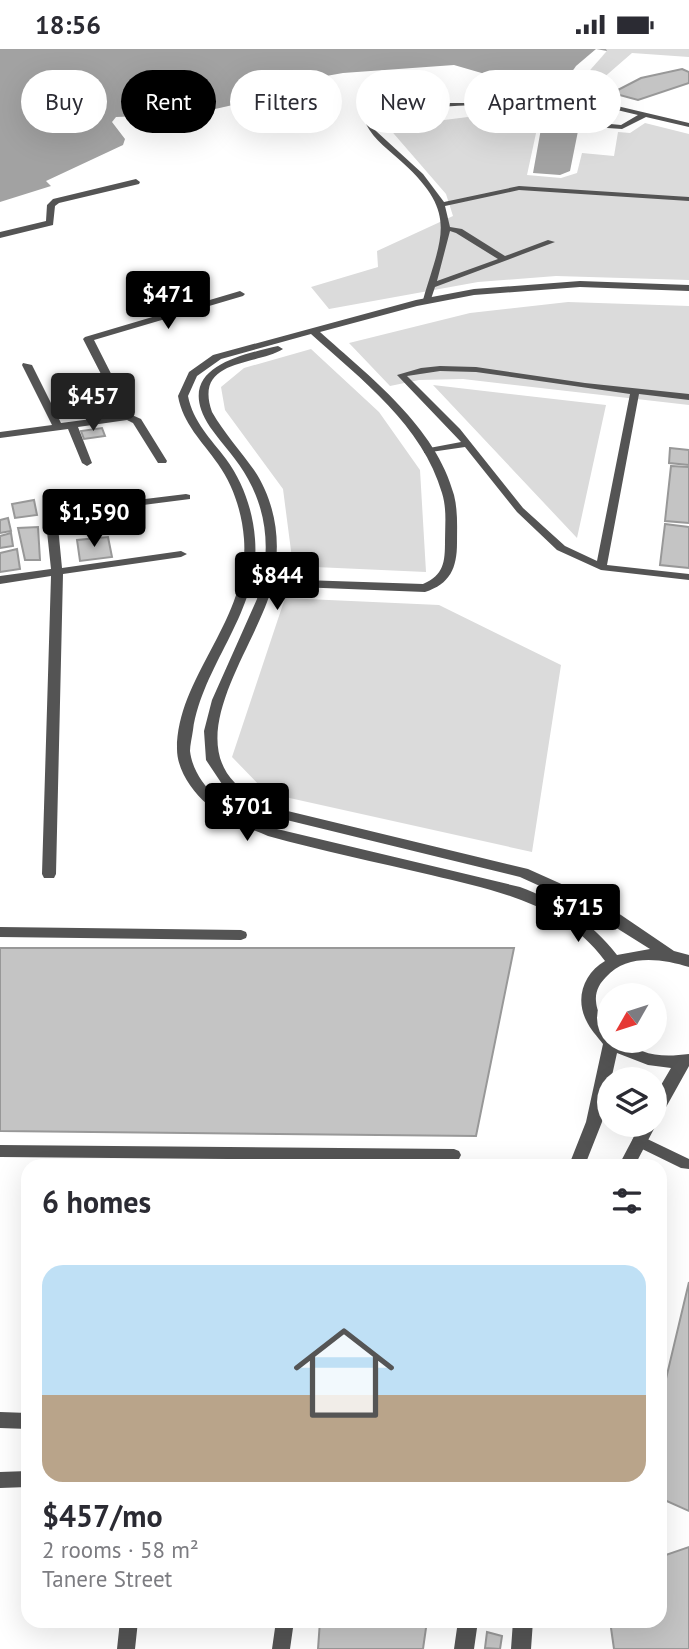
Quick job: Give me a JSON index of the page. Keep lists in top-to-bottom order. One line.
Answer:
{"north":"bottom left","page":{"status":"18:56","chip":["Buy","Rent","Filters","New","Apartment"],"price":["$471","$457","$1,590","$844","$701","$715"],"heading":"6 homes","list":[{"name":"$457/mo","note":"2 rooms · 58 m² · Tanere Street"}]}}
